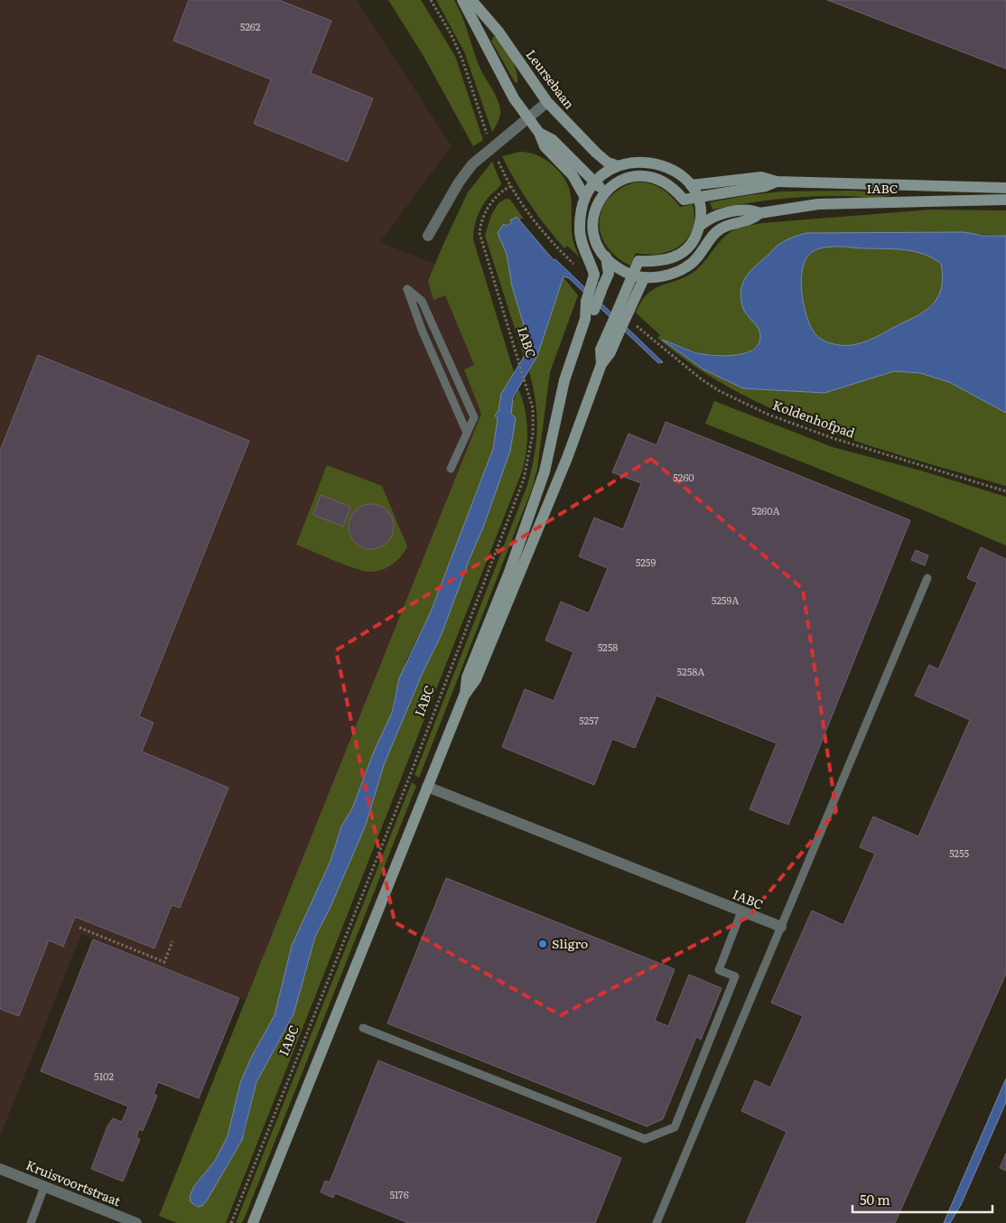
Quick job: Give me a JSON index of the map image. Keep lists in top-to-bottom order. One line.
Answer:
{"streets":{"street":["Leursebaan","IABC","Kruisvoortstraat"],"path":["Koldenhofpad"]},"places":["Sligro"],"house_numbers":["5262","5260","5260A","5259","5259A","5258","5258A","5257","5255","5102","5176"],"scale_bar":"50 m"}
